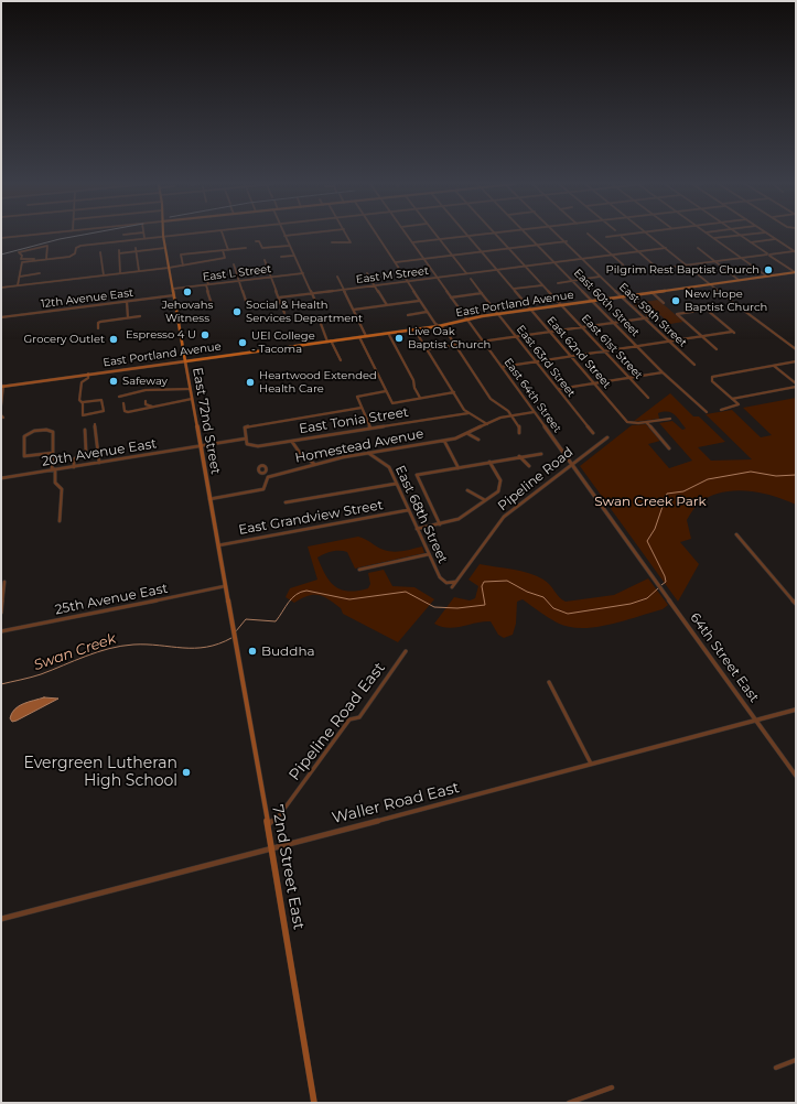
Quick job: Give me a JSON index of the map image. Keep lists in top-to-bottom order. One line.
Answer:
{"streets":{"main road":["East Portland Avenue","East 72nd Street","72nd Street East"],"street":["East L Street","East M Street","12th Avenue East","East 60th Street","East 59th Street","East 61st Street","East 62nd Street","East 63rd Street","East 64th Street","East Tonia Street","Homestead Avenue","20th Avenue East","Pipeline Road","East 68th Street","East Grandview Street","25th Avenue East","64th Street East","Pipeline Road East","Waller Road East"]},"crossings":[["East L Street","East 72nd Street"],["East M Street","East 60th Street"],["East M Street","East 59th Street"],["East M Street","East 61st Street"],["East M Street","East 62nd Street"],["East M Street","East 64th Street"],["12th Avenue East","East 72nd Street"],["East 60th Street","East Portland Avenue"],["East Portland Avenue","East 59th Street"],["East Portland Avenue","East 61st Street"],["East Portland Avenue","East 62nd Street"],["East Portland Avenue","East 63rd Street"],["East Portland Avenue","East 64th Street"],["East Portland Avenue","East 72nd Street"],["East 64th Street","Homestead Avenue"],["East 64th Street","Pipeline Road"],["East 64th Street","64th Street East"],["East 72nd Street","20th Avenue East"],["East 72nd Street","East Grandview Street"],["East 72nd Street","25th Avenue East"],["East 72nd Street","72nd Street East"],["East Tonia Street","20th Avenue East"],["Homestead Avenue","East 68th Street"],["Pipeline Road","East 68th Street"],["East 68th Street","East Grandview Street"],["64th Street East","Waller Road East"],["Pipeline Road East","72nd Street East"],["Waller Road East","72nd Street East"]],"water":["Swan Creek"],"parks":["Swan Creek Park"],"places":["Pilgrim Rest Baptist Church","Jehovahs Witness","New Hope Baptist Church","Social & Health Services Department","Espresso 4 U","Live Oak Baptist Church","Grocery Outlet","UEI College - Tacoma","Safeway","Heartwood Extended Health Care","Buddha","Evergreen Lutheran High School"]}
